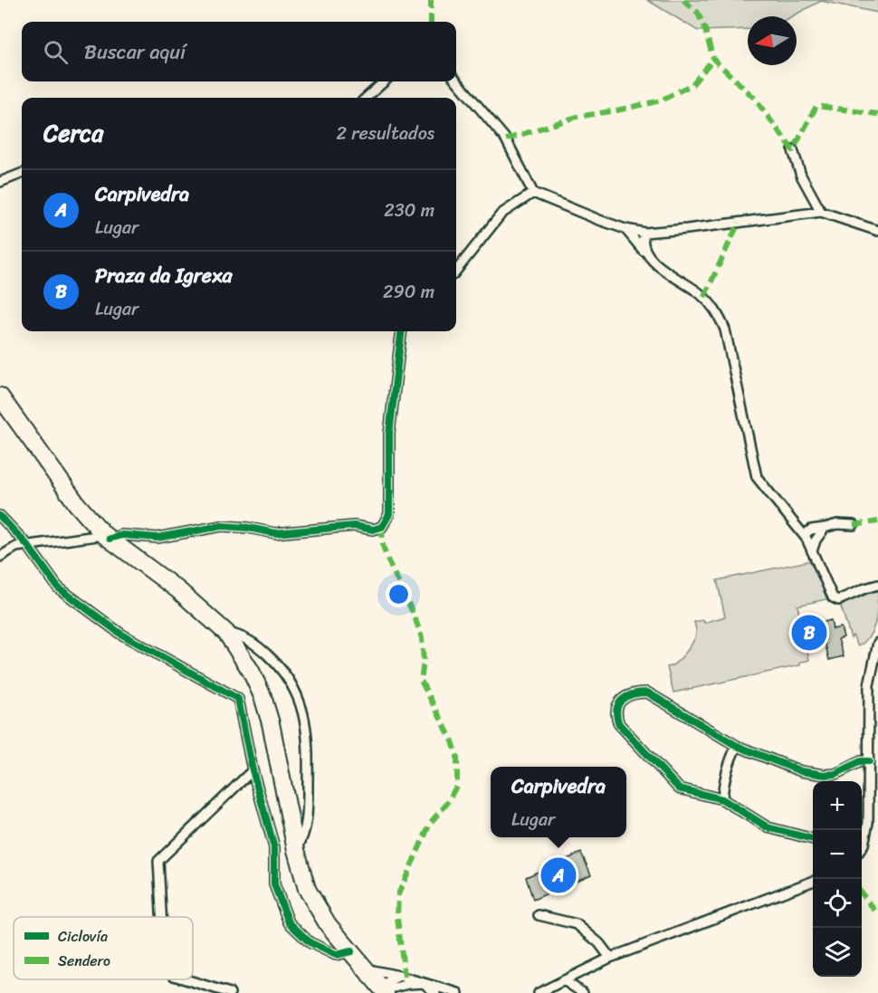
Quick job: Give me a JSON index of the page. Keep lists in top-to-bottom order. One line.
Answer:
{"legend":["Ciclovía","Sendero"],"north":"left","page":{"search":"Buscar aquí","heading":["Cerca","2 resultados"],"list":[{"mark":"A","name":"Carpivedra","note":"Lugar","value":"230 m"},{"mark":"B","name":"Praza da Igrexa","note":"Lugar","value":"290 m"}],"pins":["B","A"],"popup":["Carpivedra","Lugar"],"map_buttons":["+","−"]}}
